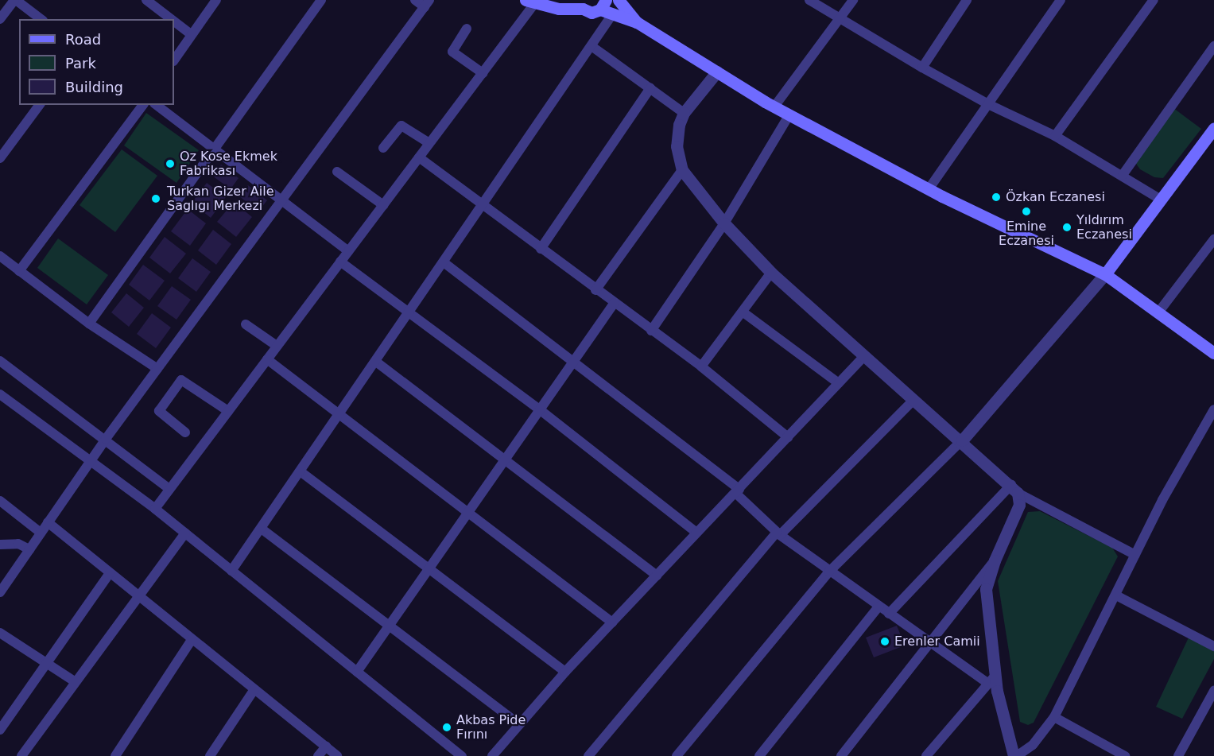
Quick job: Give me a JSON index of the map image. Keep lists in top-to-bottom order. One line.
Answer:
{"places":["Oz Kose Ekmek Fabrikası","Özkan Eczanesi","Turkan Gizer Aile Saglıgı Merkezi","Emine Eczanesi","Yıldırım Eczanesi","Erenler Camii","Akbas Pide Fırını"],"legend":["Road","Park","Building"]}
